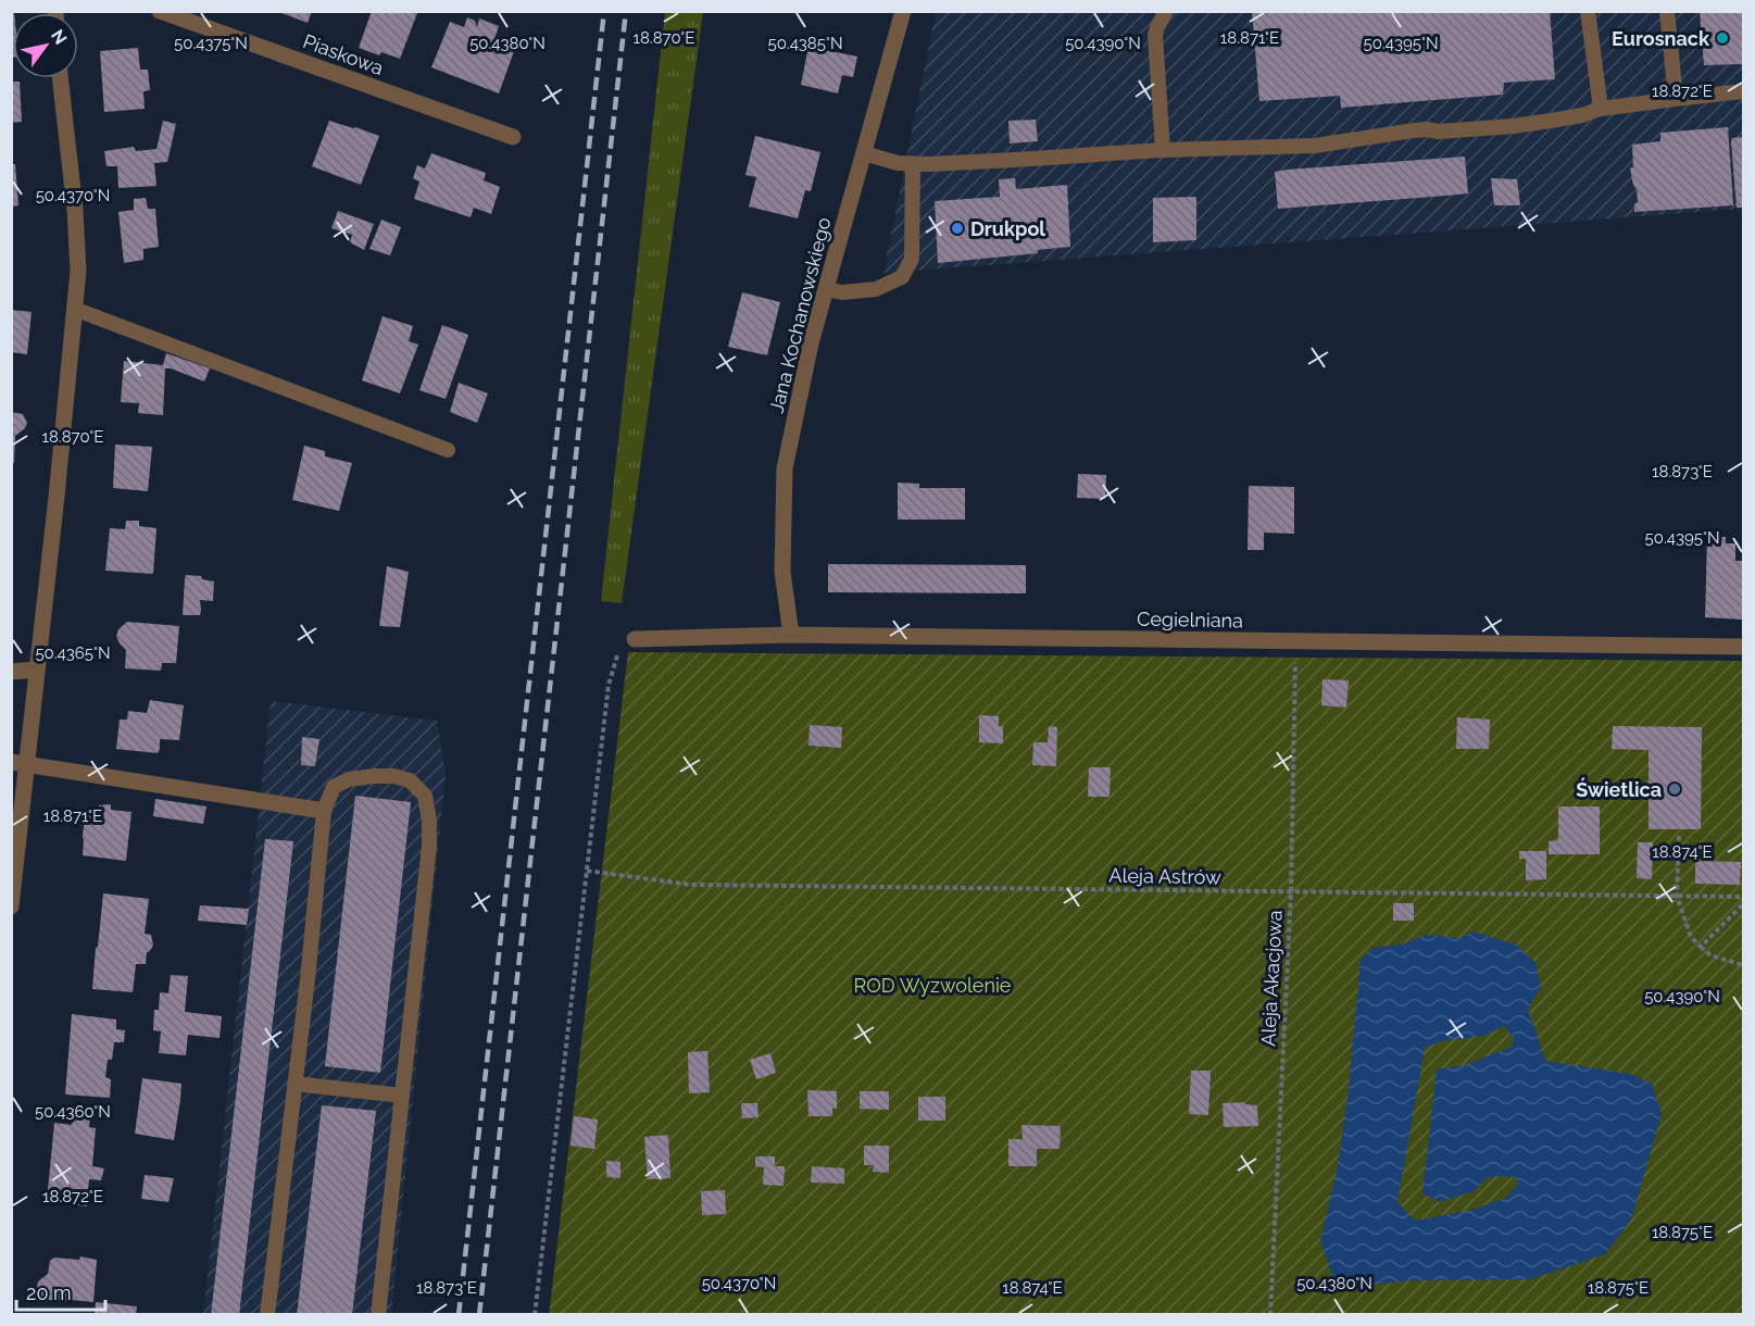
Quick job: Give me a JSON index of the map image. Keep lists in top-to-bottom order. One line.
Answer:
{"streets":{"street":["Piaskowa","Jana Kochanowskiego","Cegielniana"],"path":["Aleja Astrów","Aleja Akacjowa"]},"crossings":[["Jana Kochanowskiego","Cegielniana"],["Cegielniana","Aleja Akacjowa"],["Aleja Astrów","Aleja Akacjowa"]],"parks":["ROD Wyzwolenie"],"places":["Eurosnack","Drukpol","Świetlica"],"scale_bar":"20 m","north":"top right","coordinates":["18.870°E","18.871°E","50.4375°N","50.4380°N","50.4385°N","50.4390°N","50.4395°N","18.872°E","50.4370°N","18.873°E","50.4365°N","18.874°E","50.4360°N","18.875°E"]}
